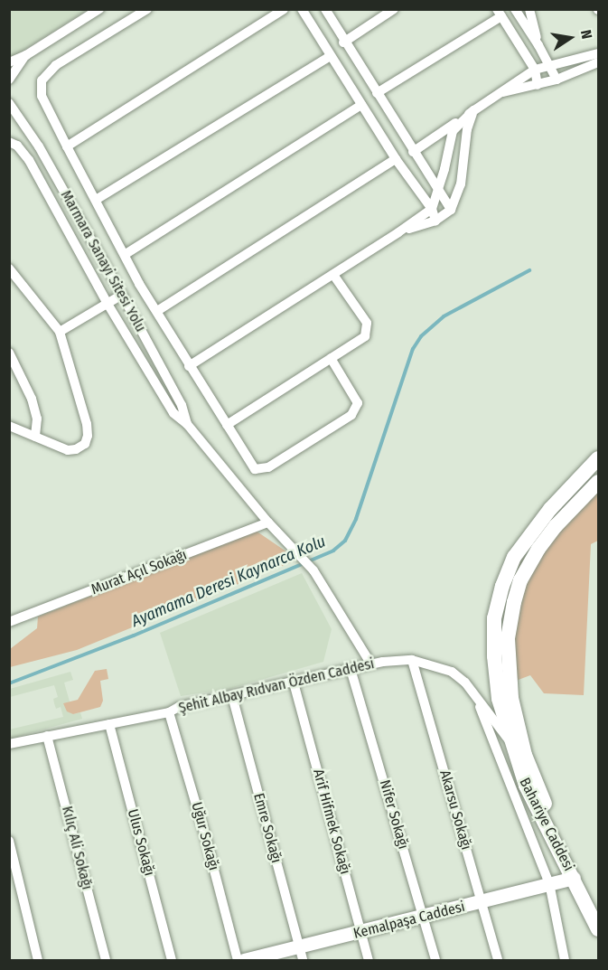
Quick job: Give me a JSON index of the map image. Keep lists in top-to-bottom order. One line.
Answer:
{"streets":{"main road":["Bahariye Caddesi","Kemalpaşa Caddesi"],"street":["Marmara Sanayi Sitesi Yolu","Murat Açıl Sokağı","Şehit Albay Rıdvan Özden Caddesi","Akarsu Sokağı","Nifer Sokağı","Arif Hifmek Sokağı","Emre Sokağı","Uğur Sokağı","Ulus Sokağı","Kılıç Ali Sokağı"]},"crossings":[["Marmara Sanayi Sitesi Yolu","Murat Açıl Sokağı"],["Marmara Sanayi Sitesi Yolu","Şehit Albay Rıdvan Özden Caddesi"],["Şehit Albay Rıdvan Özden Caddesi","Akarsu Sokağı"],["Şehit Albay Rıdvan Özden Caddesi","Nifer Sokağı"],["Şehit Albay Rıdvan Özden Caddesi","Arif Hifmek Sokağı"],["Şehit Albay Rıdvan Özden Caddesi","Bahariye Caddesi"],["Şehit Albay Rıdvan Özden Caddesi","Emre Sokağı"],["Şehit Albay Rıdvan Özden Caddesi","Uğur Sokağı"],["Şehit Albay Rıdvan Özden Caddesi","Ulus Sokağı"],["Şehit Albay Rıdvan Özden Caddesi","Kılıç Ali Sokağı"],["Akarsu Sokağı","Kemalpaşa Caddesi"],["Nifer Sokağı","Kemalpaşa Caddesi"],["Arif Hifmek Sokağı","Kemalpaşa Caddesi"],["Bahariye Caddesi","Kemalpaşa Caddesi"],["Emre Sokağı","Kemalpaşa Caddesi"]],"water":["Ayamama Deresi Kaynarca Kolu"],"north":"right"}
